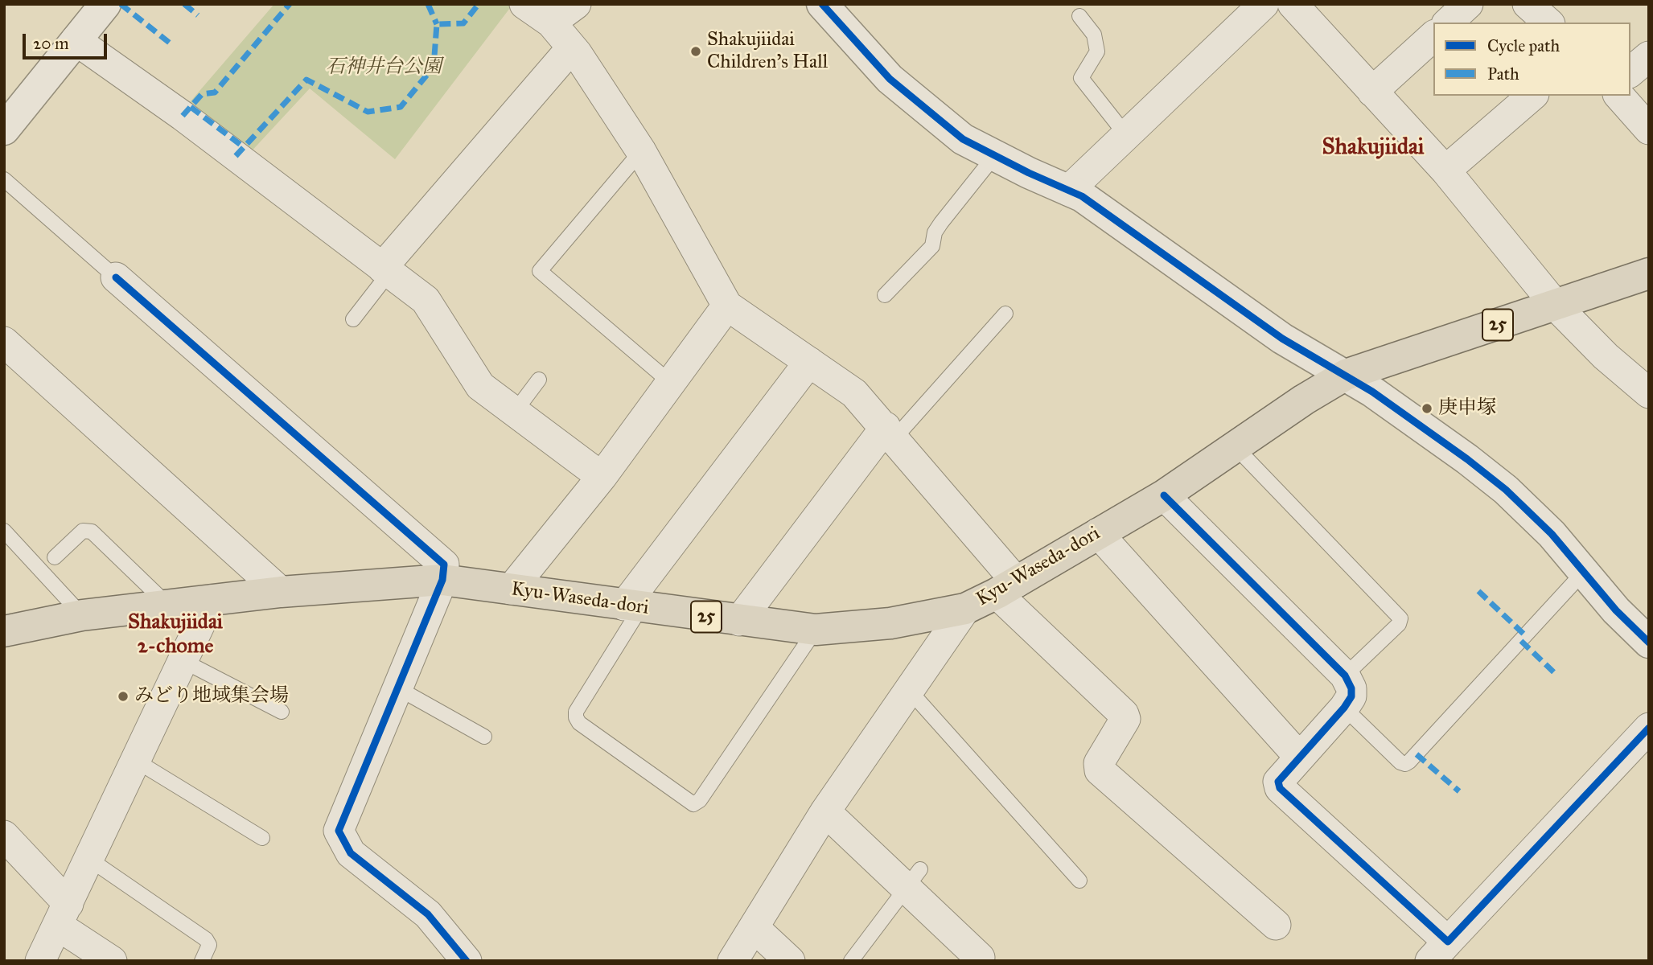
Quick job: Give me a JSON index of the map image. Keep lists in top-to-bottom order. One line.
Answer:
{"streets":{"main road":["25","Kyu-Waseda-dori"]},"districts":["Shakujiidai","Shakujiidai 2-chome"],"parks":["石神井台公園"],"places":["Shakujiidai Children's Hall","庚申塚","みどり地域集会場"],"legend":["Cycle path","Path"],"scale_bar":"20 m"}
